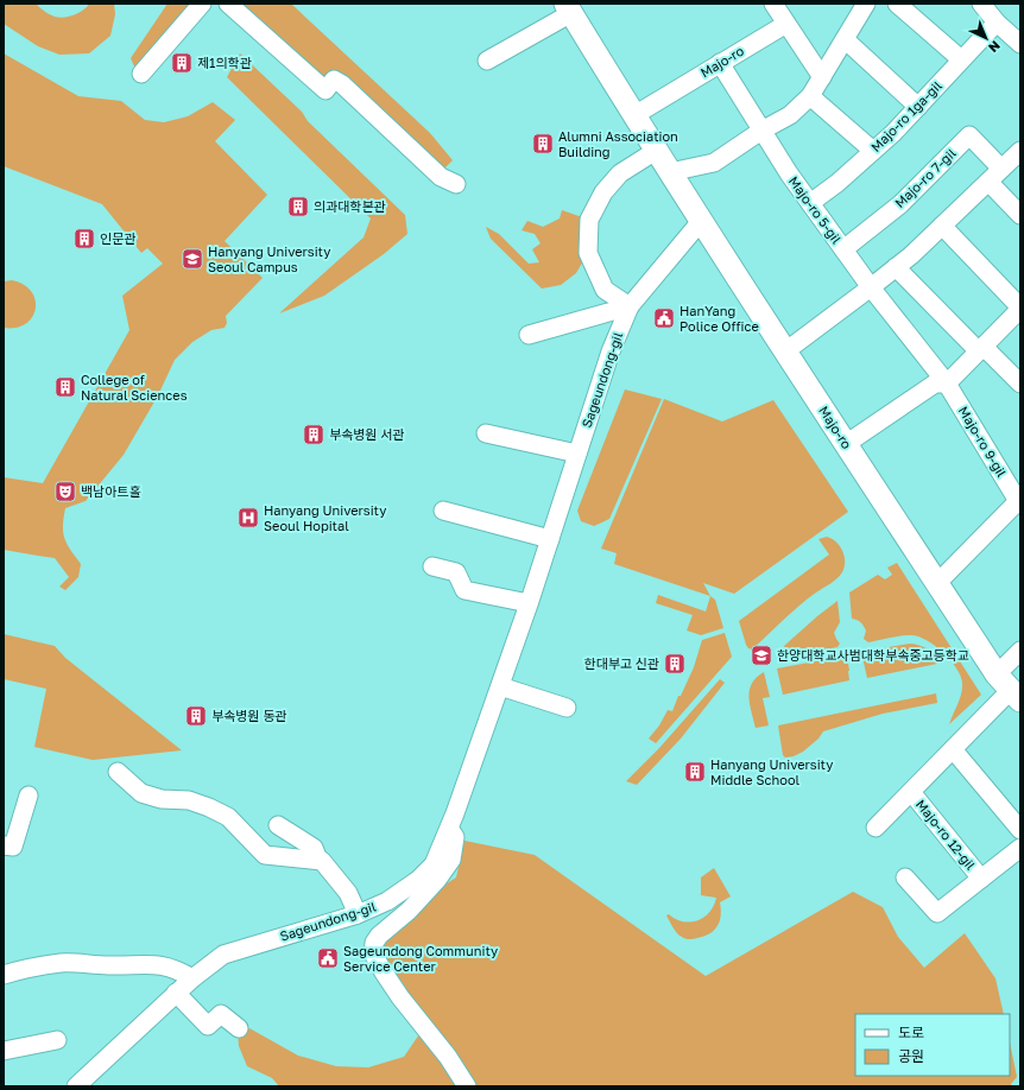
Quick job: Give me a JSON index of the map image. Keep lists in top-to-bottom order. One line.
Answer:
{"streets":{"main road":["Majo-ro"],"street":["Majo-ro 1ga-gil","Majo-ro 7-gil","Majo-ro 5-gil","Sageundong-gil","Majo-ro 9-gil","Majo-ro 12-gil"]},"crossings":[["Majo-ro","Majo-ro 5-gil"],["Majo-ro","Sageundong-gil"],["Majo-ro","Majo-ro 12-gil"],["Majo-ro 1ga-gil","Majo-ro 5-gil"],["Majo-ro 7-gil","Majo-ro 5-gil"]],"places":{"building":["제1의학관","Alumni Association Building","의과대학본관","인문관","College of Natural Sciences","부속병원 서관","한대부고 신관","부속병원 동관","Hanyang University Middle School"],"school or university":["Hanyang University Seoul Campus","한양대학교사범대학부속중고등학교"],"public building":["HanYang Police Office","Sageundong Community Service Center"],"theatre":["백남아트홀"],"hospital":["Hanyang University Seoul Hopital"]},"legend":["도로","공원"],"north":"bottom right"}
